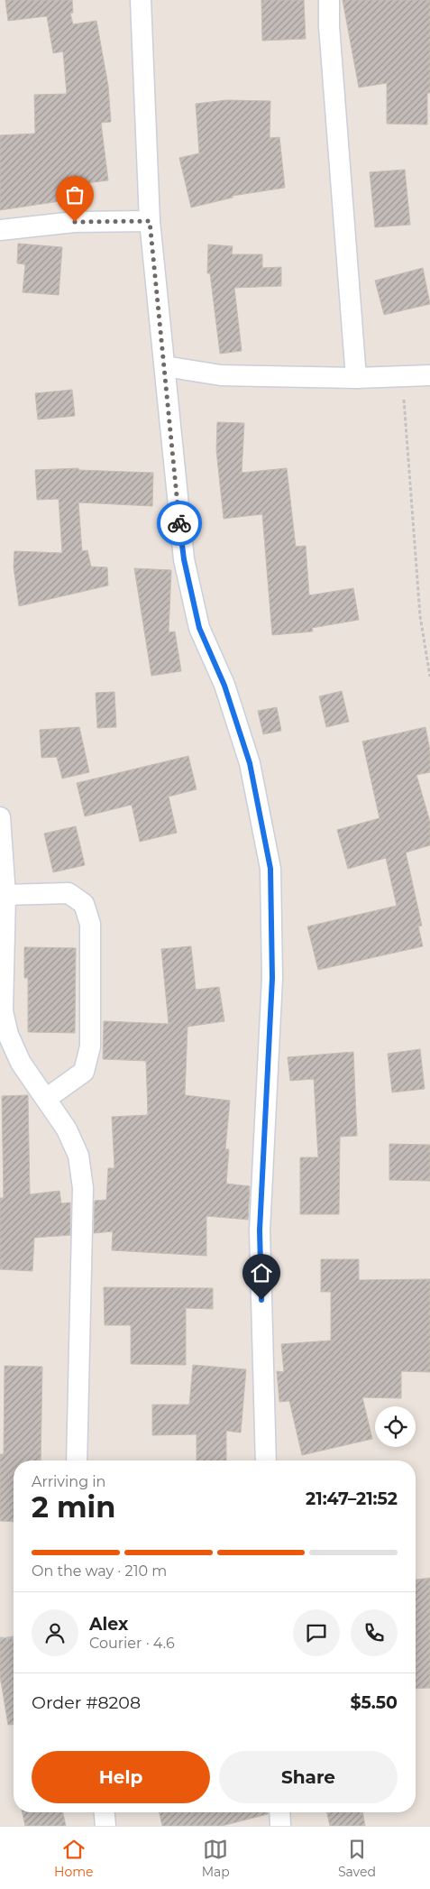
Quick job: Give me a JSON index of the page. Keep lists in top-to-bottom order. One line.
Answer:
{"page":{"heading":["2 min","Arriving in","21:47–21:52"],"panel":["Alex","Courier · 4.6","Order #8208","$5.50"],"bar":"On the way · 210 m","buttons":["Help","Share"],"tabs":["Home","Map","Saved"]}}
